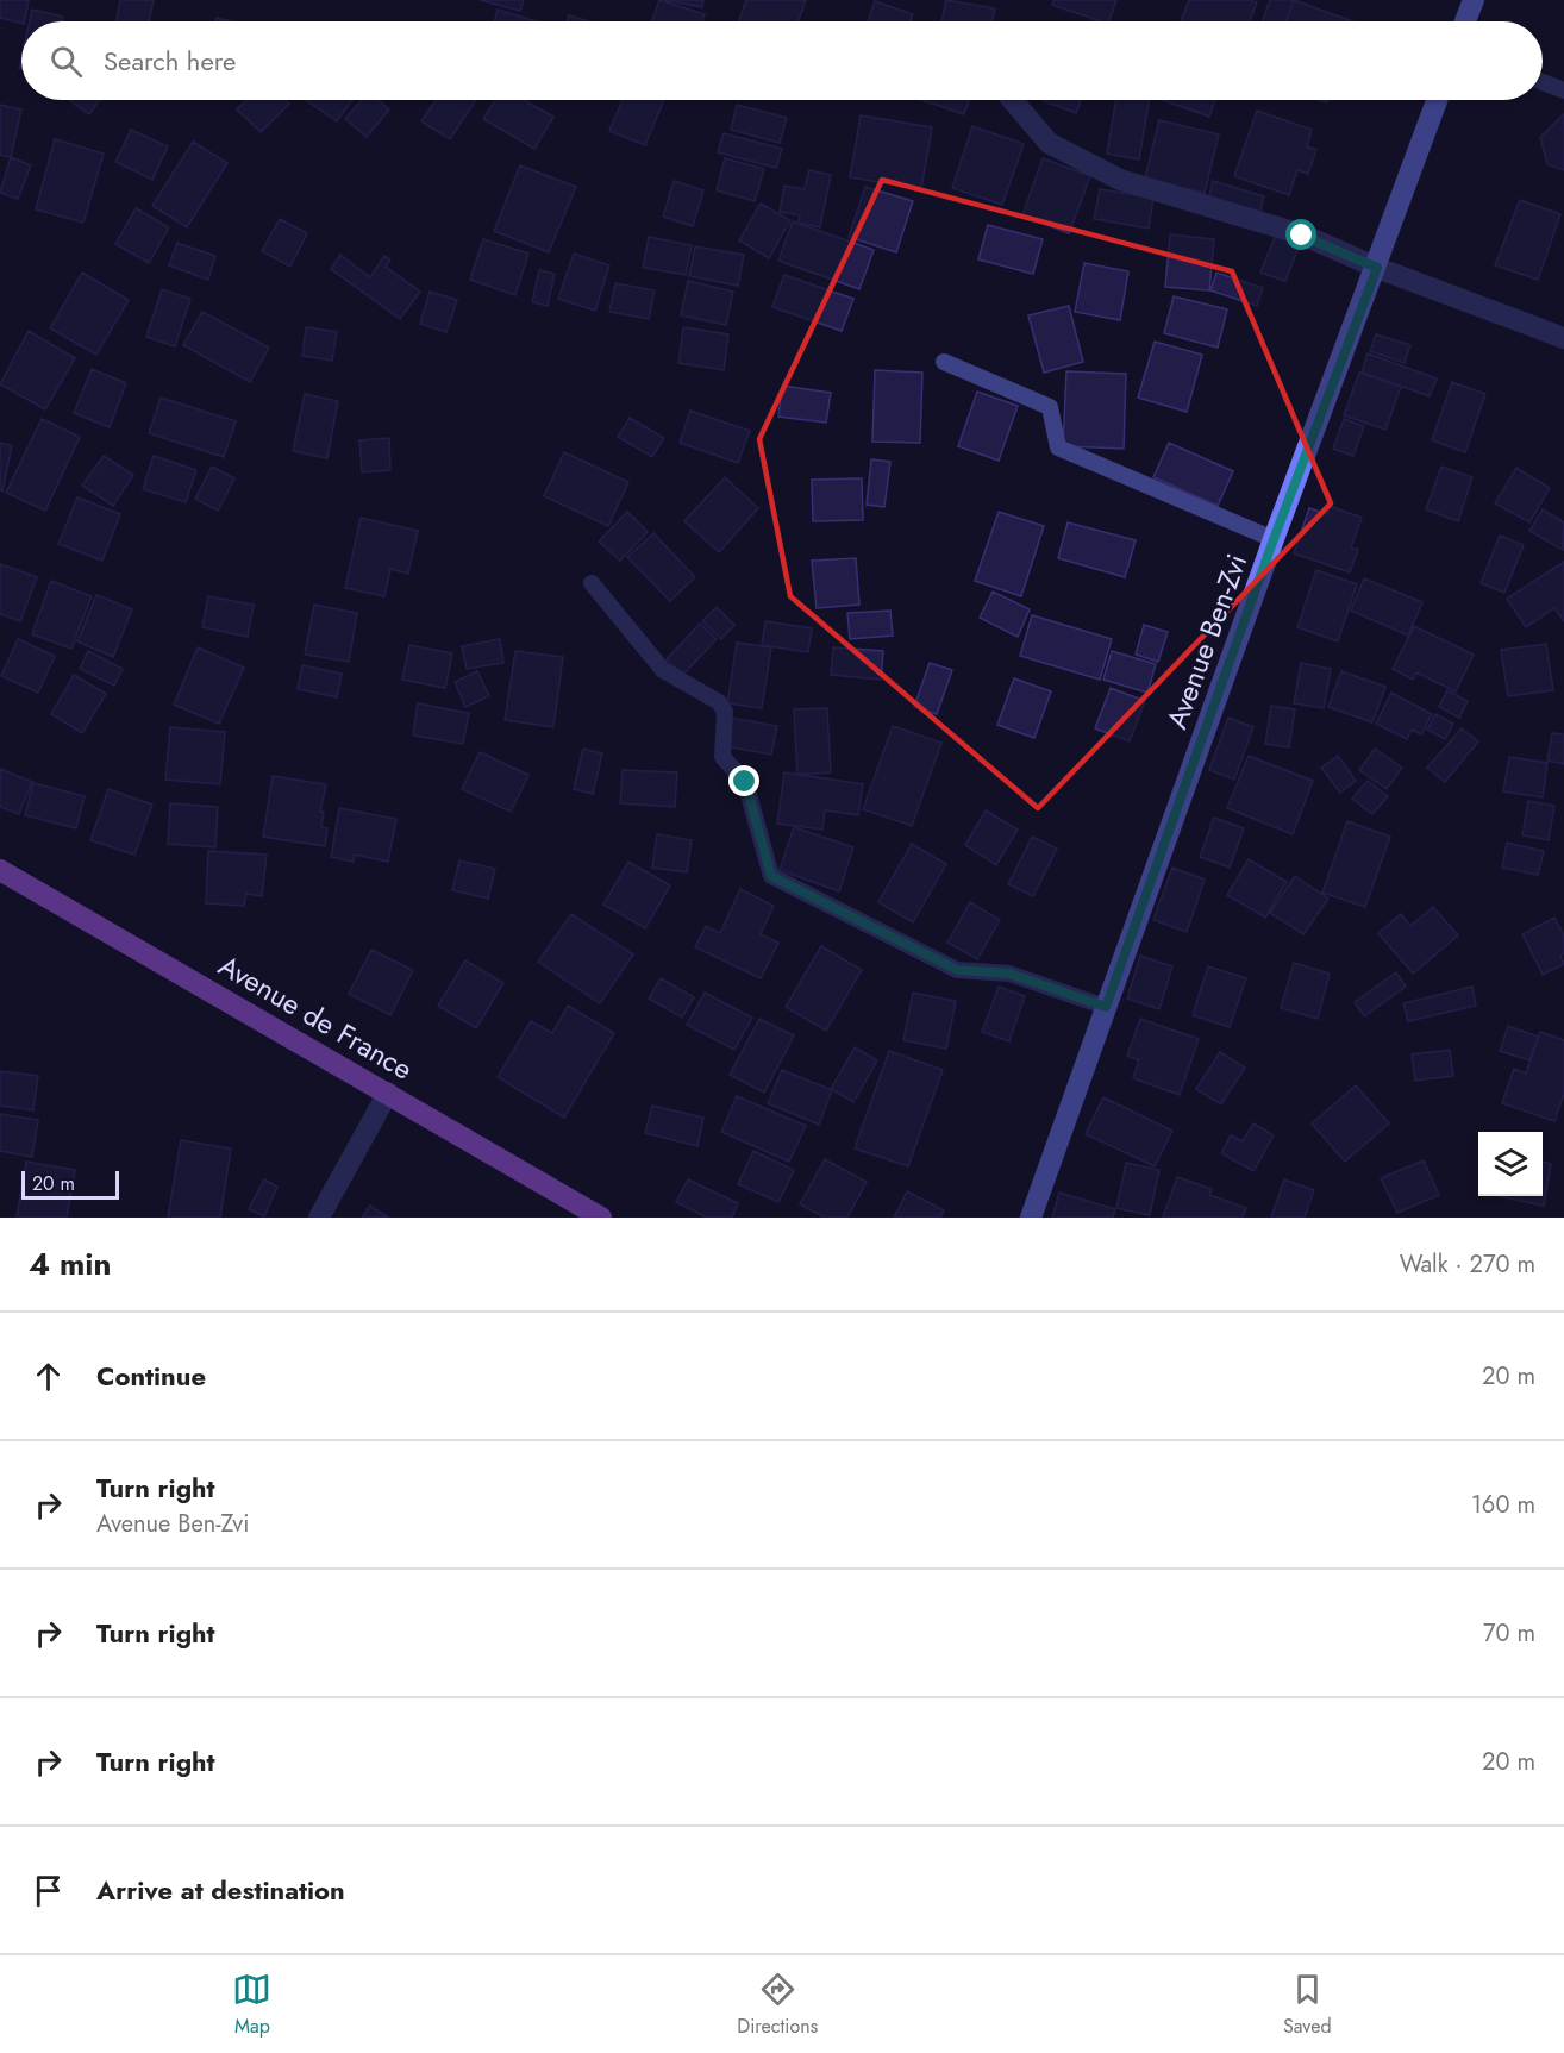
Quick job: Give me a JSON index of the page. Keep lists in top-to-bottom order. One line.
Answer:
{"streets":{"main road":["Avenue de France"],"street":["Avenue Ben-Zvi"]},"scale_bar":"20 m","page":{"search":"Search here","scale":"20 m","heading":["4 min","Walk · 270 m"],"list":[["Continue","20 m"],["Turn right","Avenue Ben-Zvi","160 m"],["Turn right","70 m"],["Turn right","20 m"],"Arrive at destination"],"nav":["Map","Directions","Saved"]}}
